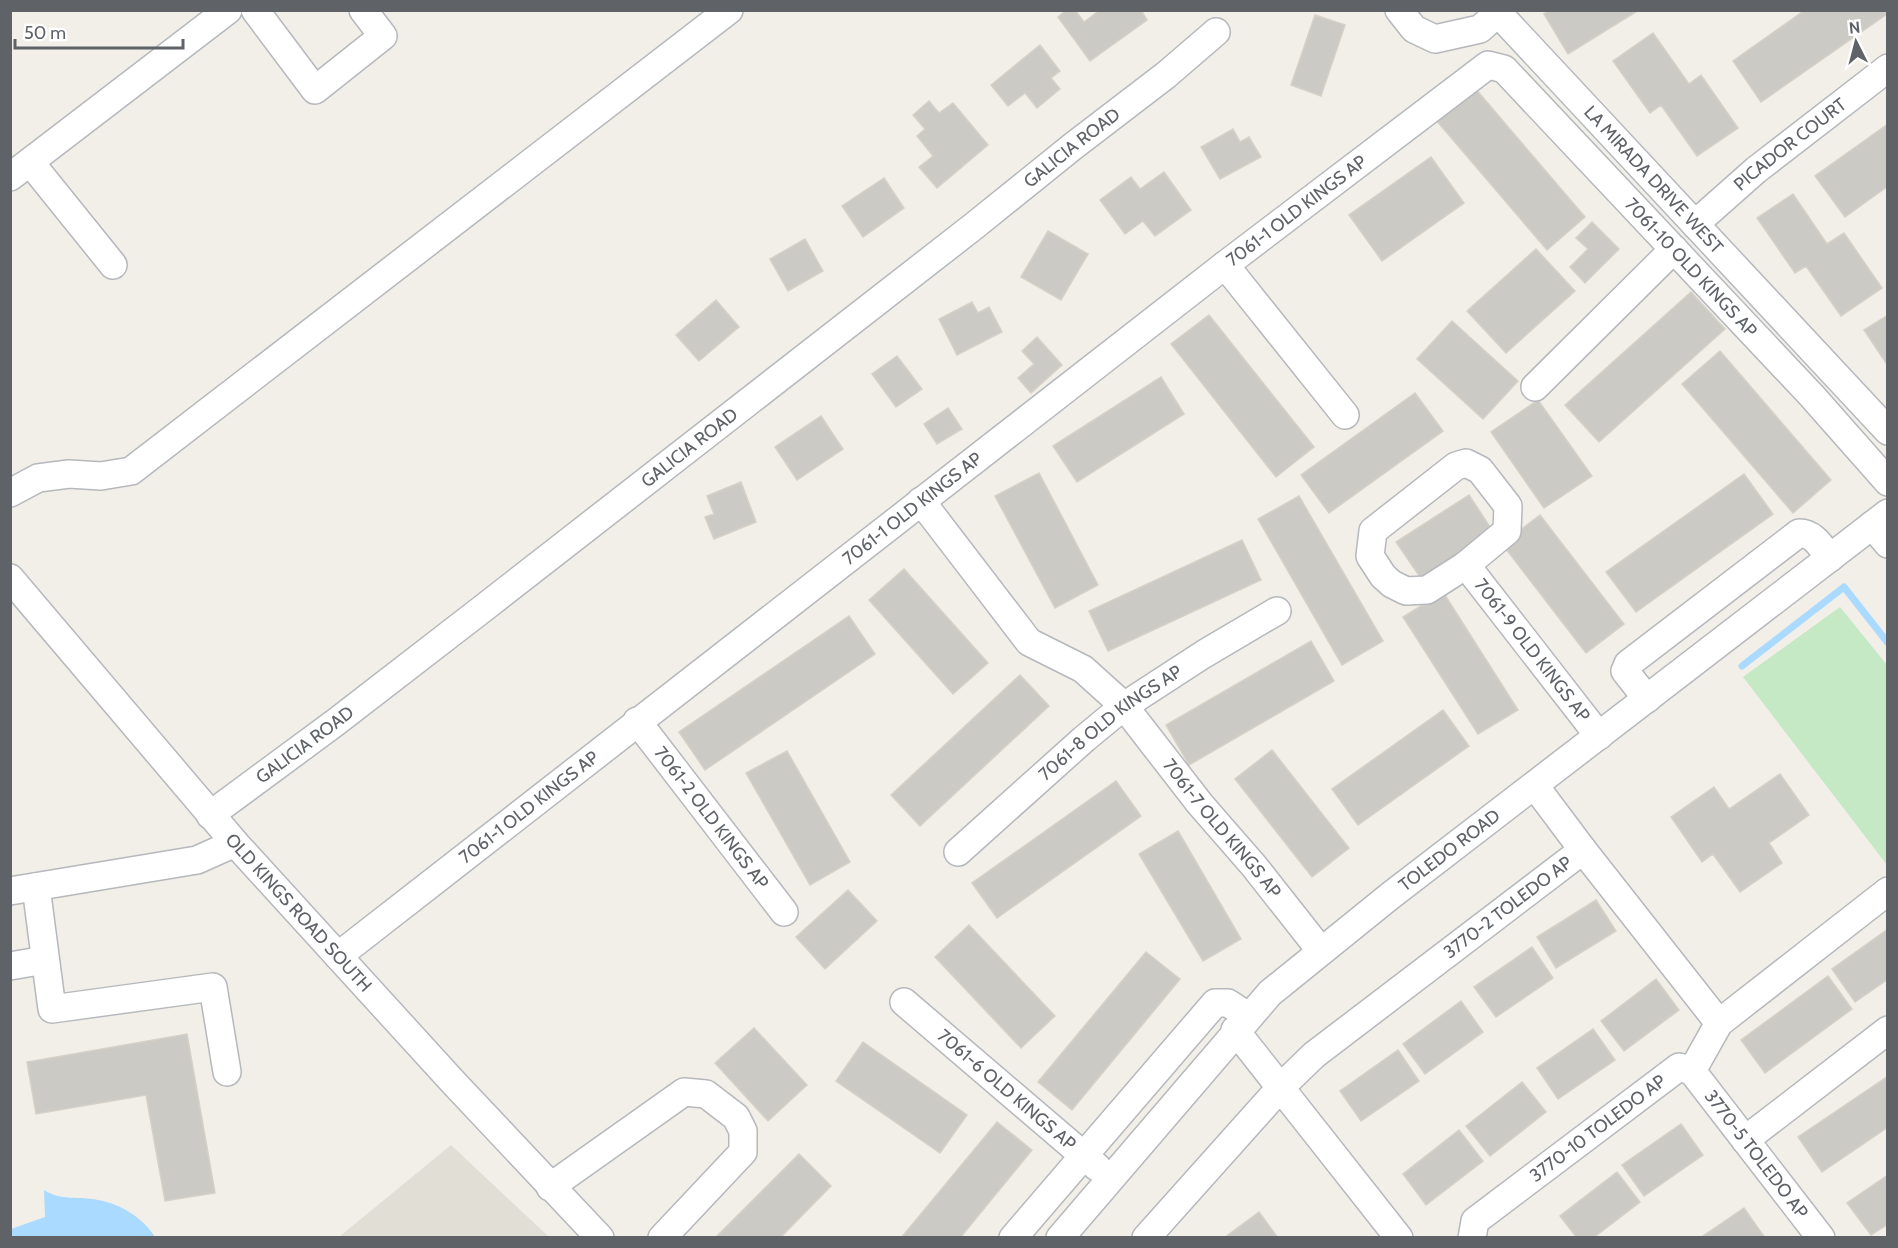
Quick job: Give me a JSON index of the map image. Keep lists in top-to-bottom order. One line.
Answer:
{"streets":{"street":["PICADOR COURT","GALICIA ROAD","LA MIRADA DRIVE WEST","7061-1 OLD KINGS AP","7061-10 OLD KINGS AP","7061-9 OLD KINGS AP","7061-8 OLD KINGS AP","7061-2 OLD KINGS AP","7061-7 OLD KINGS AP","TOLEDO ROAD","3770-2 TOLEDO AP","OLD KINGS ROAD SOUTH","7061-6 OLD KINGS AP","3770-10 TOLEDO AP","3770-5 TOLEDO AP"]},"crossings":[["PICADOR COURT","LA MIRADA DRIVE WEST"],["GALICIA ROAD","OLD KINGS ROAD SOUTH"],["7061-1 OLD KINGS AP","7061-10 OLD KINGS AP"],["7061-1 OLD KINGS AP","7061-2 OLD KINGS AP"],["7061-1 OLD KINGS AP","7061-7 OLD KINGS AP"],["7061-1 OLD KINGS AP","OLD KINGS ROAD SOUTH"],["7061-9 OLD KINGS AP","TOLEDO ROAD"],["7061-8 OLD KINGS AP","7061-7 OLD KINGS AP"],["7061-7 OLD KINGS AP","TOLEDO ROAD"],["TOLEDO ROAD","7061-6 OLD KINGS AP"],["3770-10 TOLEDO AP","3770-5 TOLEDO AP"]],"scale_bar":"50 m","north":"top"}
